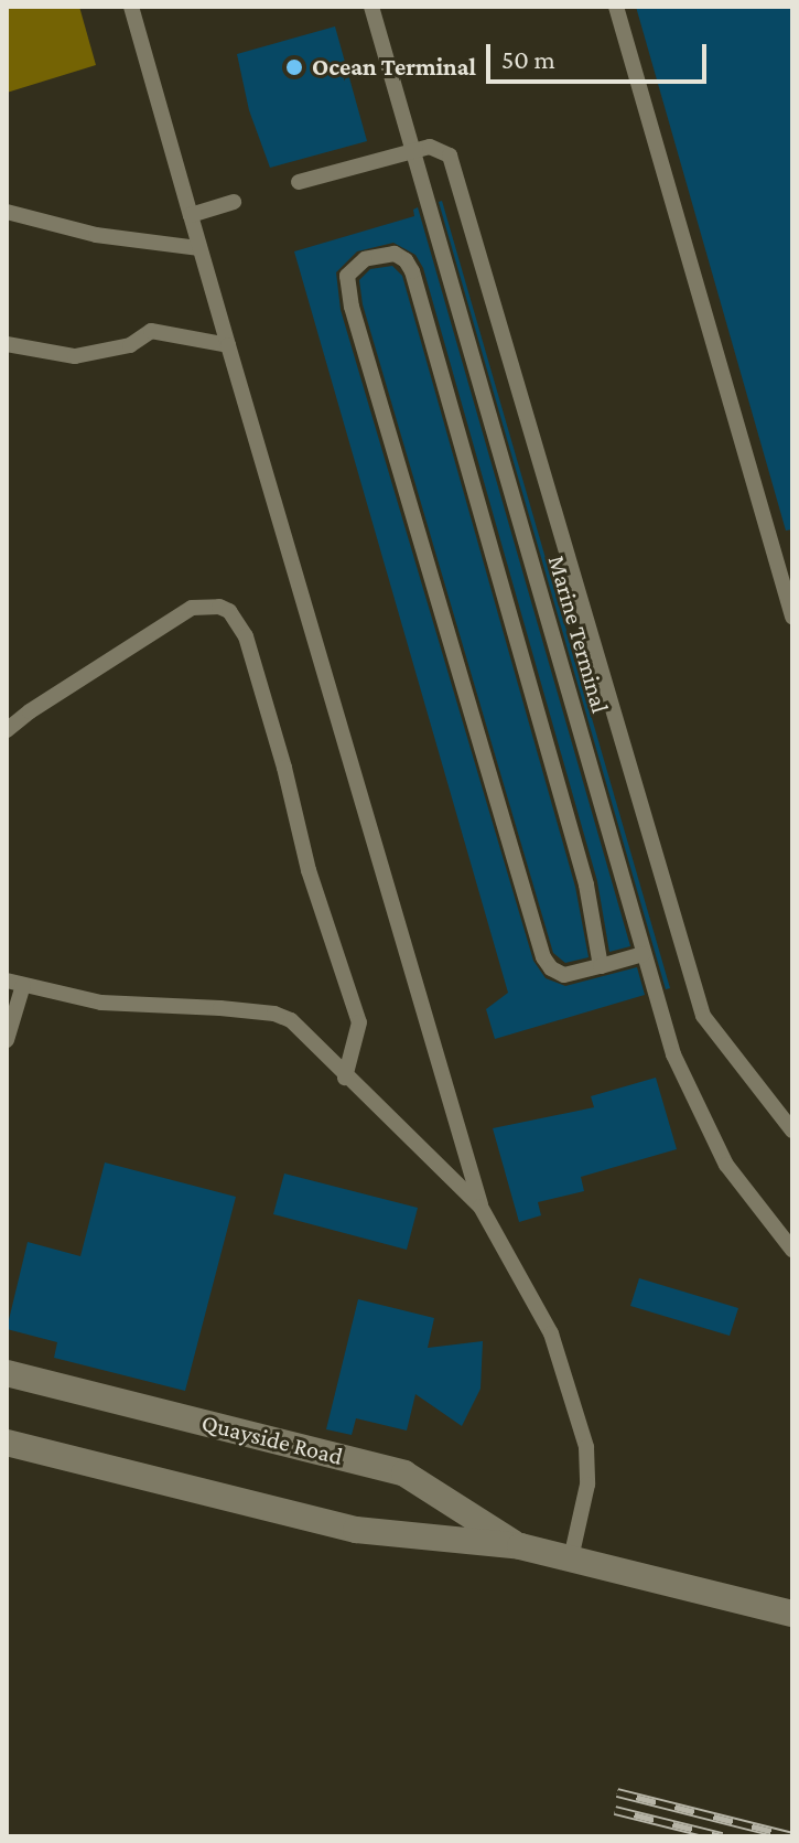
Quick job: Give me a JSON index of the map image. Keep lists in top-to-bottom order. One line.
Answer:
{"streets":{"street":["Quayside Road"],"lane":["Marine Terminal"]},"places":["Ocean Terminal"],"scale_bar":"50 m"}
